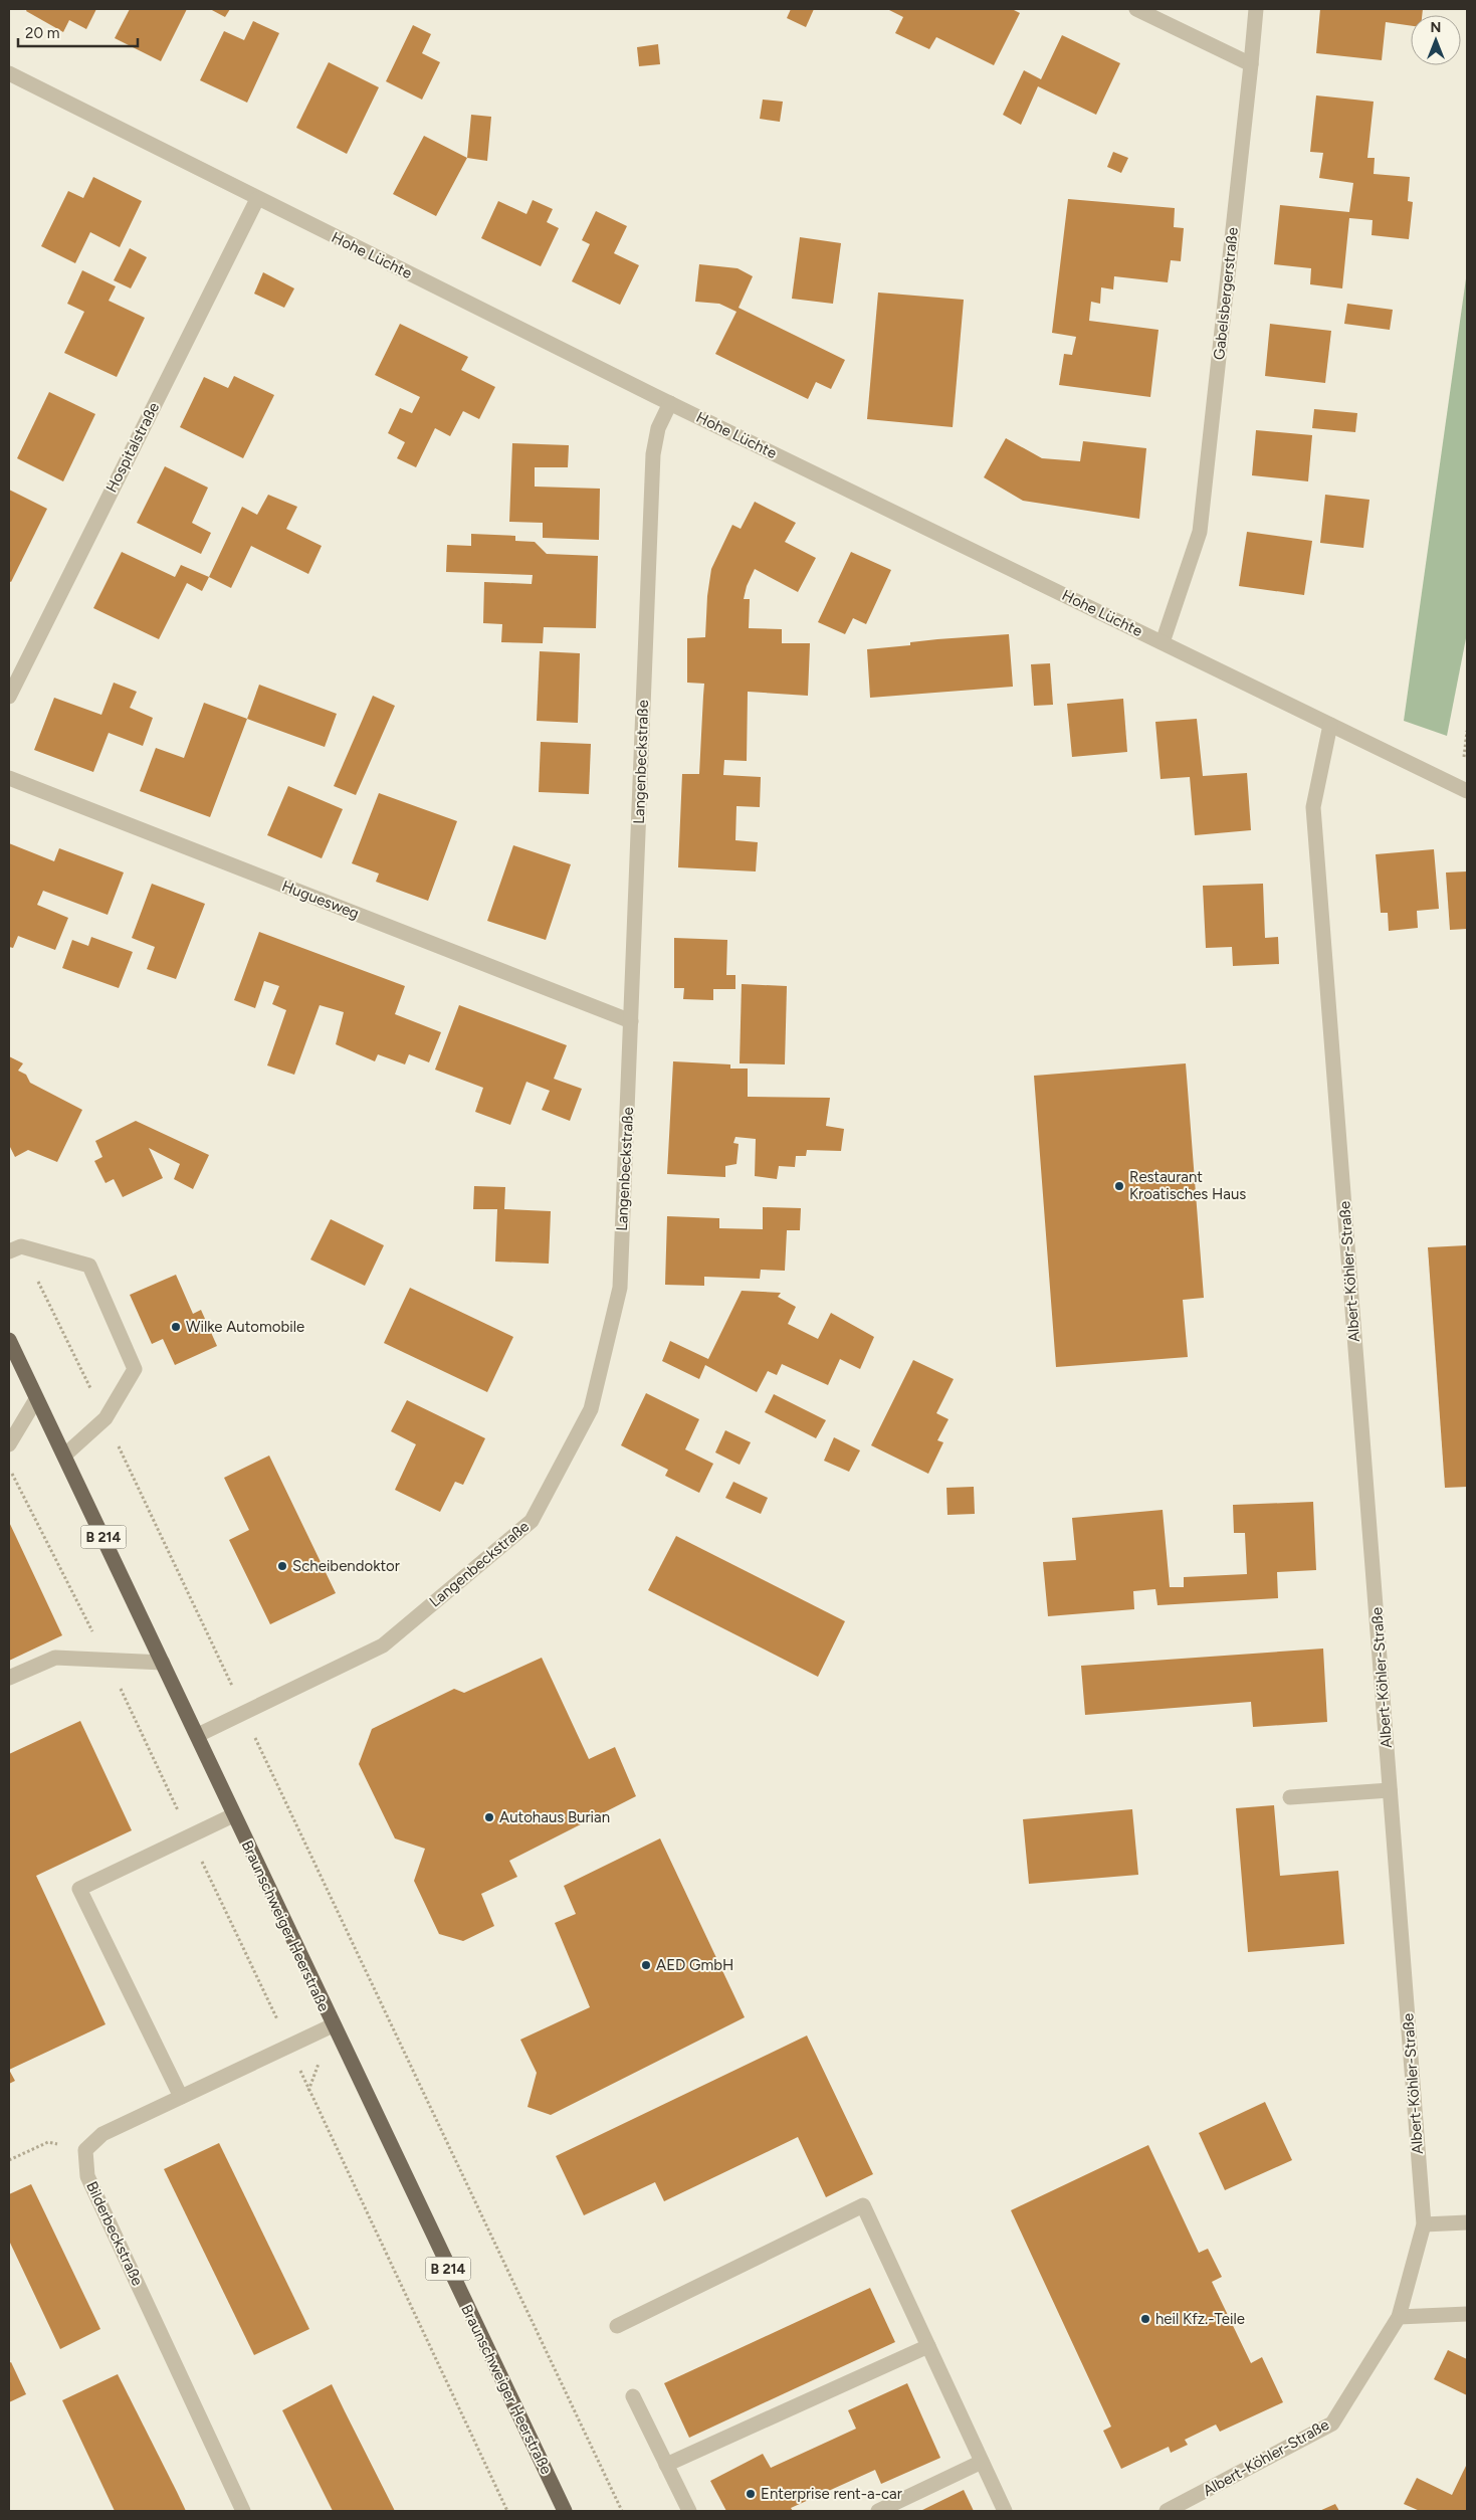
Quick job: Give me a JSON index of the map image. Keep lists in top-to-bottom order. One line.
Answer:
{"streets":{"main road":["B 214","Braunschweiger Heerstraße"],"street":["Hohe Lüchte","Gabelsbergerstraße","Hospitalstraße","Langenbeckstraße","Huguesweg","Albert-Köhler-Straße","Bilderbeckstraße"]},"crossings":[["Hohe Lüchte","Gabelsbergerstraße"],["Hohe Lüchte","Hospitalstraße"],["Hohe Lüchte","Langenbeckstraße"],["Hohe Lüchte","Albert-Köhler-Straße"],["Langenbeckstraße","Huguesweg"],["Langenbeckstraße","Braunschweiger Heerstraße"]],"places":["Restaurant Kroatisches Haus","Wilke Automobile","Scheibendoktor","Autohaus Burian","AED GmbH","heil Kfz.-Teile","Enterprise rent-a-car"],"scale_bar":"20 m","north":"top"}
